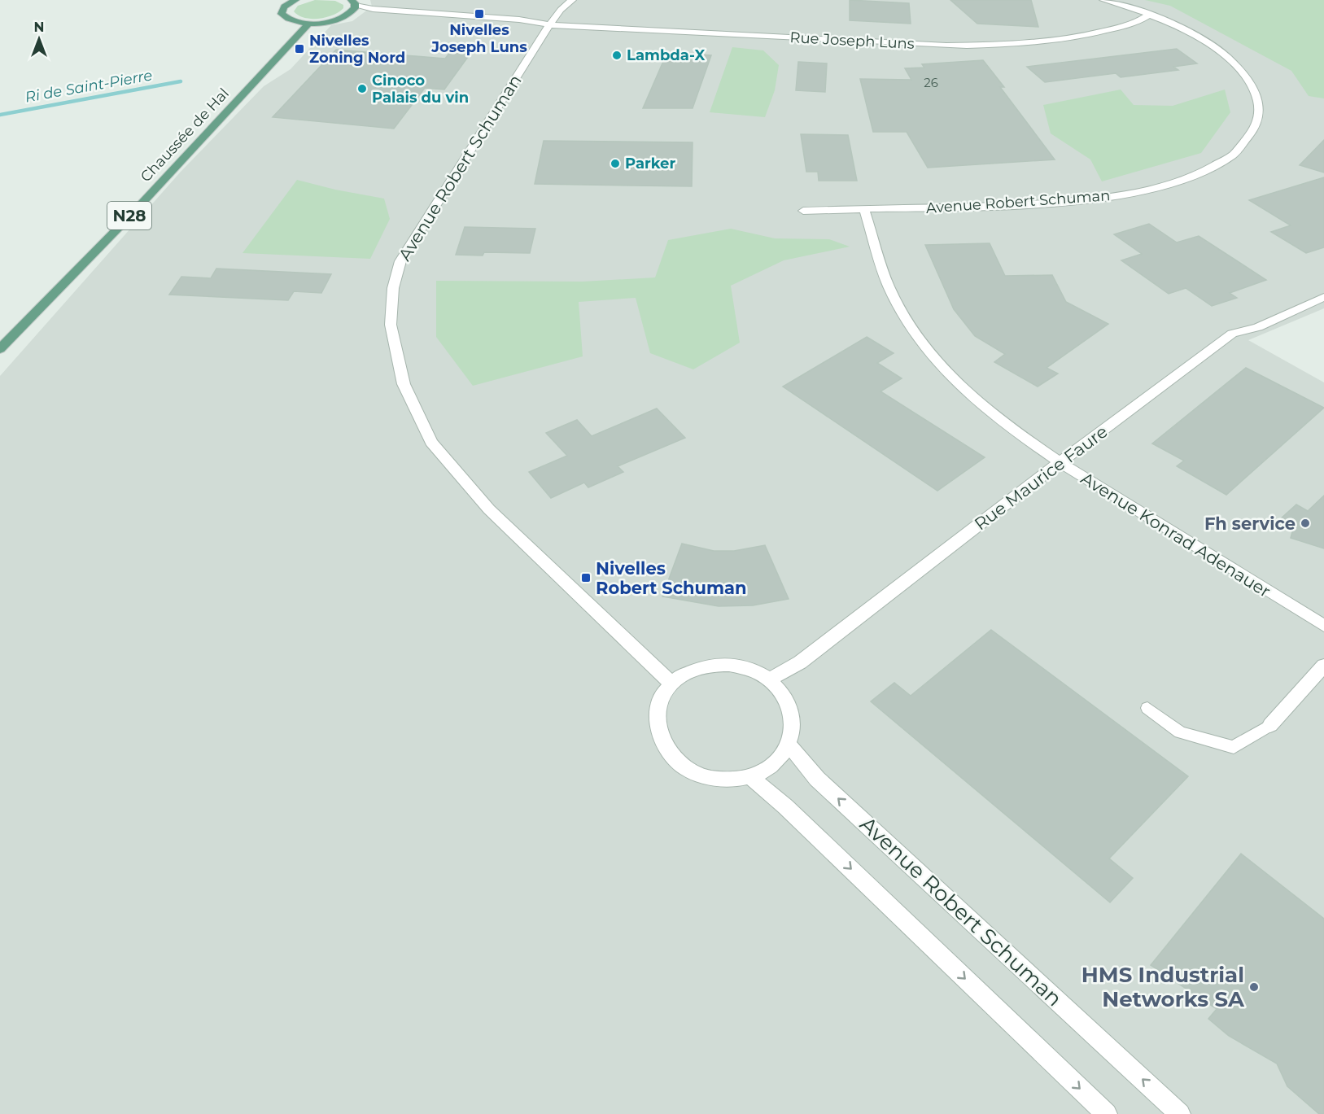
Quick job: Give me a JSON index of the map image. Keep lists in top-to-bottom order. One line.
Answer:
{"streets":{"main road":["Chaussée de Hal","N28"],"street":["Rue Joseph Luns","Avenue Robert Schuman","Rue Maurice Faure","Avenue Konrad Adenauer"]},"crossings":[["Rue Joseph Luns","Avenue Robert Schuman"],["Avenue Robert Schuman","Rue Maurice Faure"],["Avenue Robert Schuman","Avenue Konrad Adenauer"],["Rue Maurice Faure","Avenue Konrad Adenauer"]],"water":["Ri de Saint-Pierre"],"places":{"transit":["Nivelles Joseph Luns","Nivelles Zoning Nord","Nivelles Robert Schuman"],"other":["Lambda-X","Cinoco Palais du vin","Parker","Fh service","HMS Industrial Networks SA"]},"house_numbers":["26"],"north":"top"}
